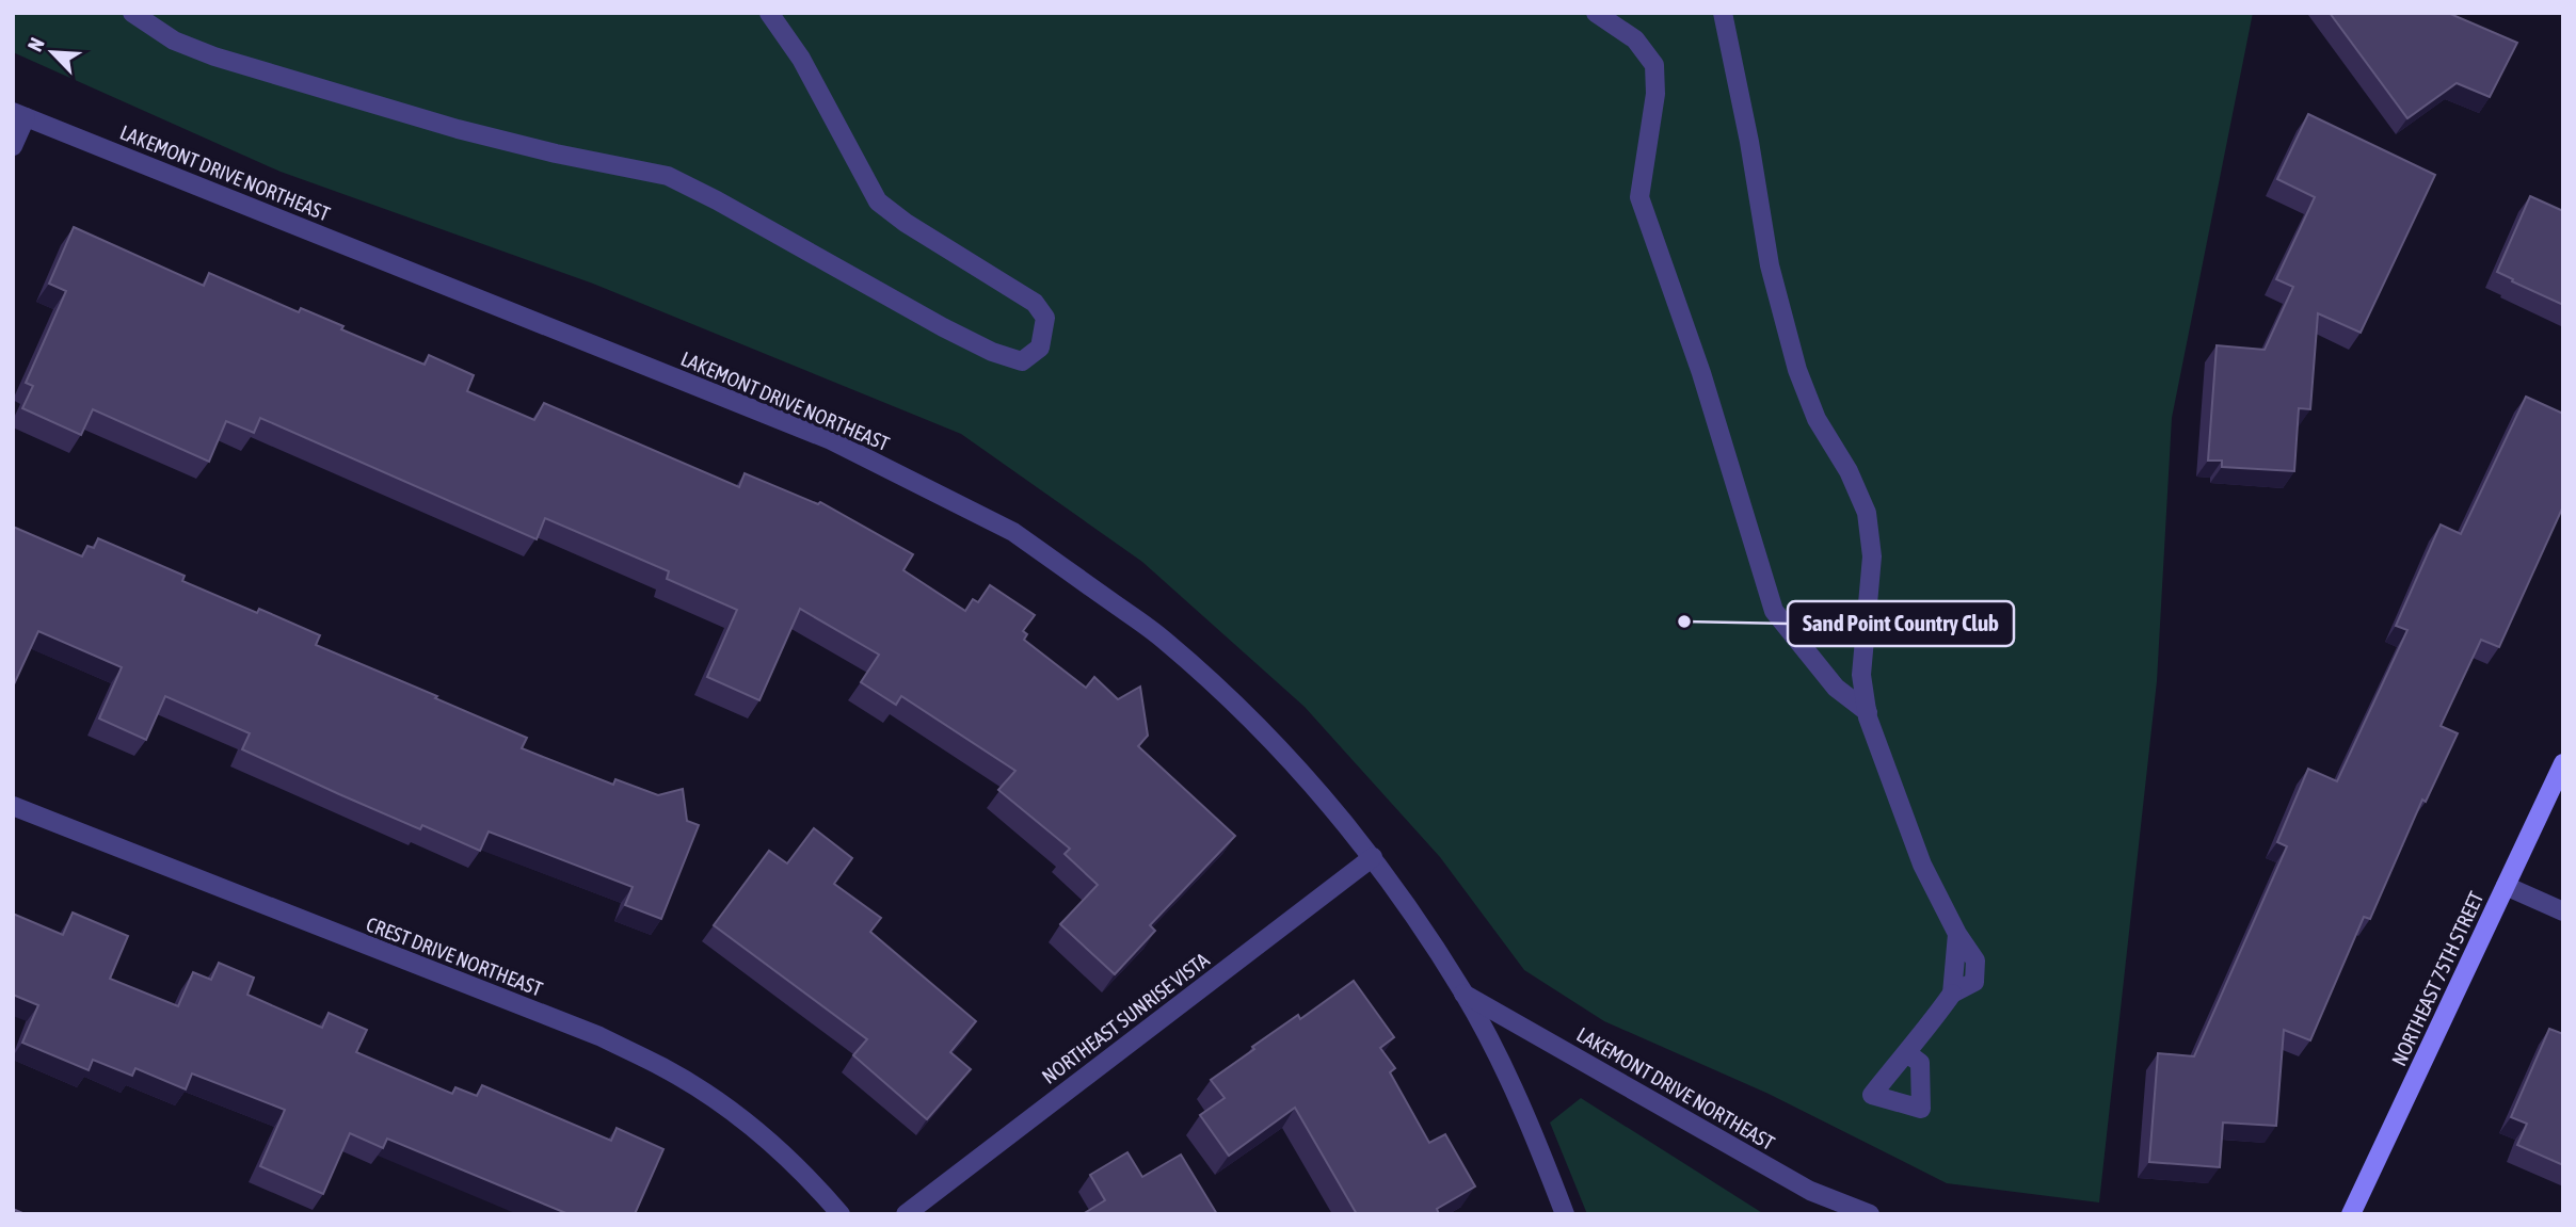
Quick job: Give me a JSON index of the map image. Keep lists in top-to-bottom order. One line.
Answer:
{"streets":{"main road":["NORTHEAST 75TH STREET"],"street":["LAKEMONT DRIVE NORTHEAST","CREST DRIVE NORTHEAST","NORTHEAST SUNRISE VISTA"]},"crossings":[["LAKEMONT DRIVE NORTHEAST","NORTHEAST SUNRISE VISTA"]],"places":["Sand Point Country Club"],"north":"top left"}
